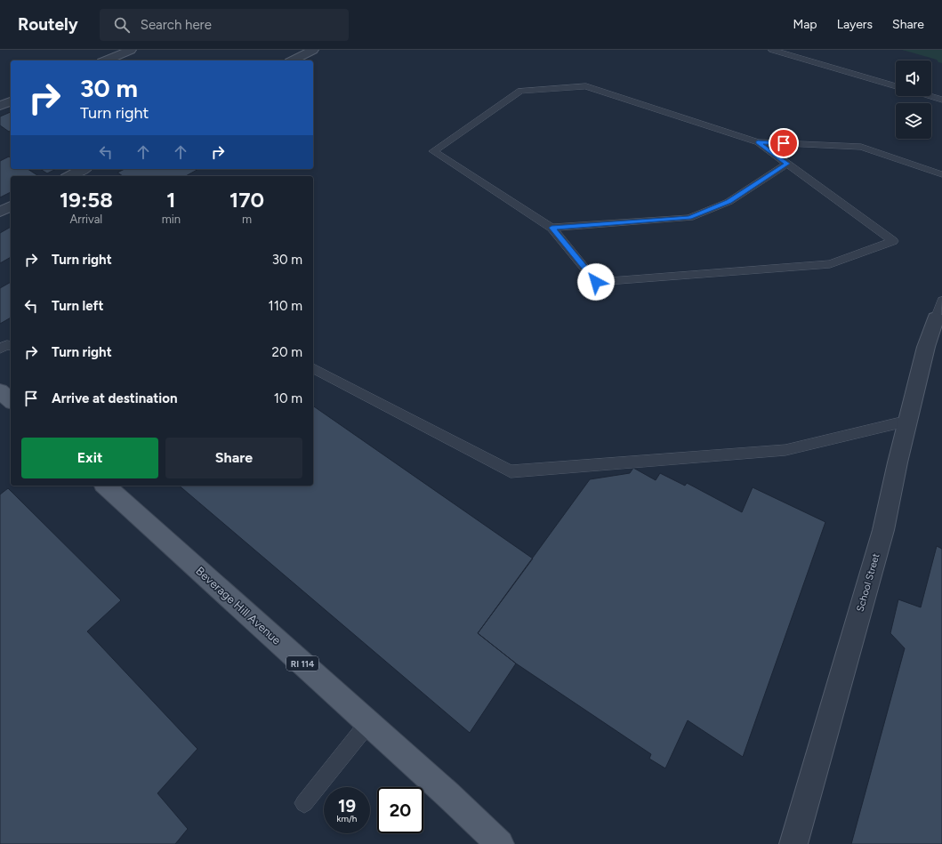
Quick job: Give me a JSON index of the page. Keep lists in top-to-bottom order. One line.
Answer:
{"streets":{"main road":["Beverage Hill Avenue","RI 114"],"street":["School Street"]},"page":{"header":"Routely","search":"Search here","nav":["Map","Layers","Share"],"turn":["30 m","Turn right"],"eta":["19:58","Arrival","1","min","170","m"],"list":[{"name":"Turn right","value":"30 m"},{"name":"Turn left","value":"110 m"},{"name":"Turn right","value":"20 m"},{"name":"Arrive at destination","value":"10 m"}],"buttons":["Exit","Share"],"speed":"19 km/h","limit":"20"}}
